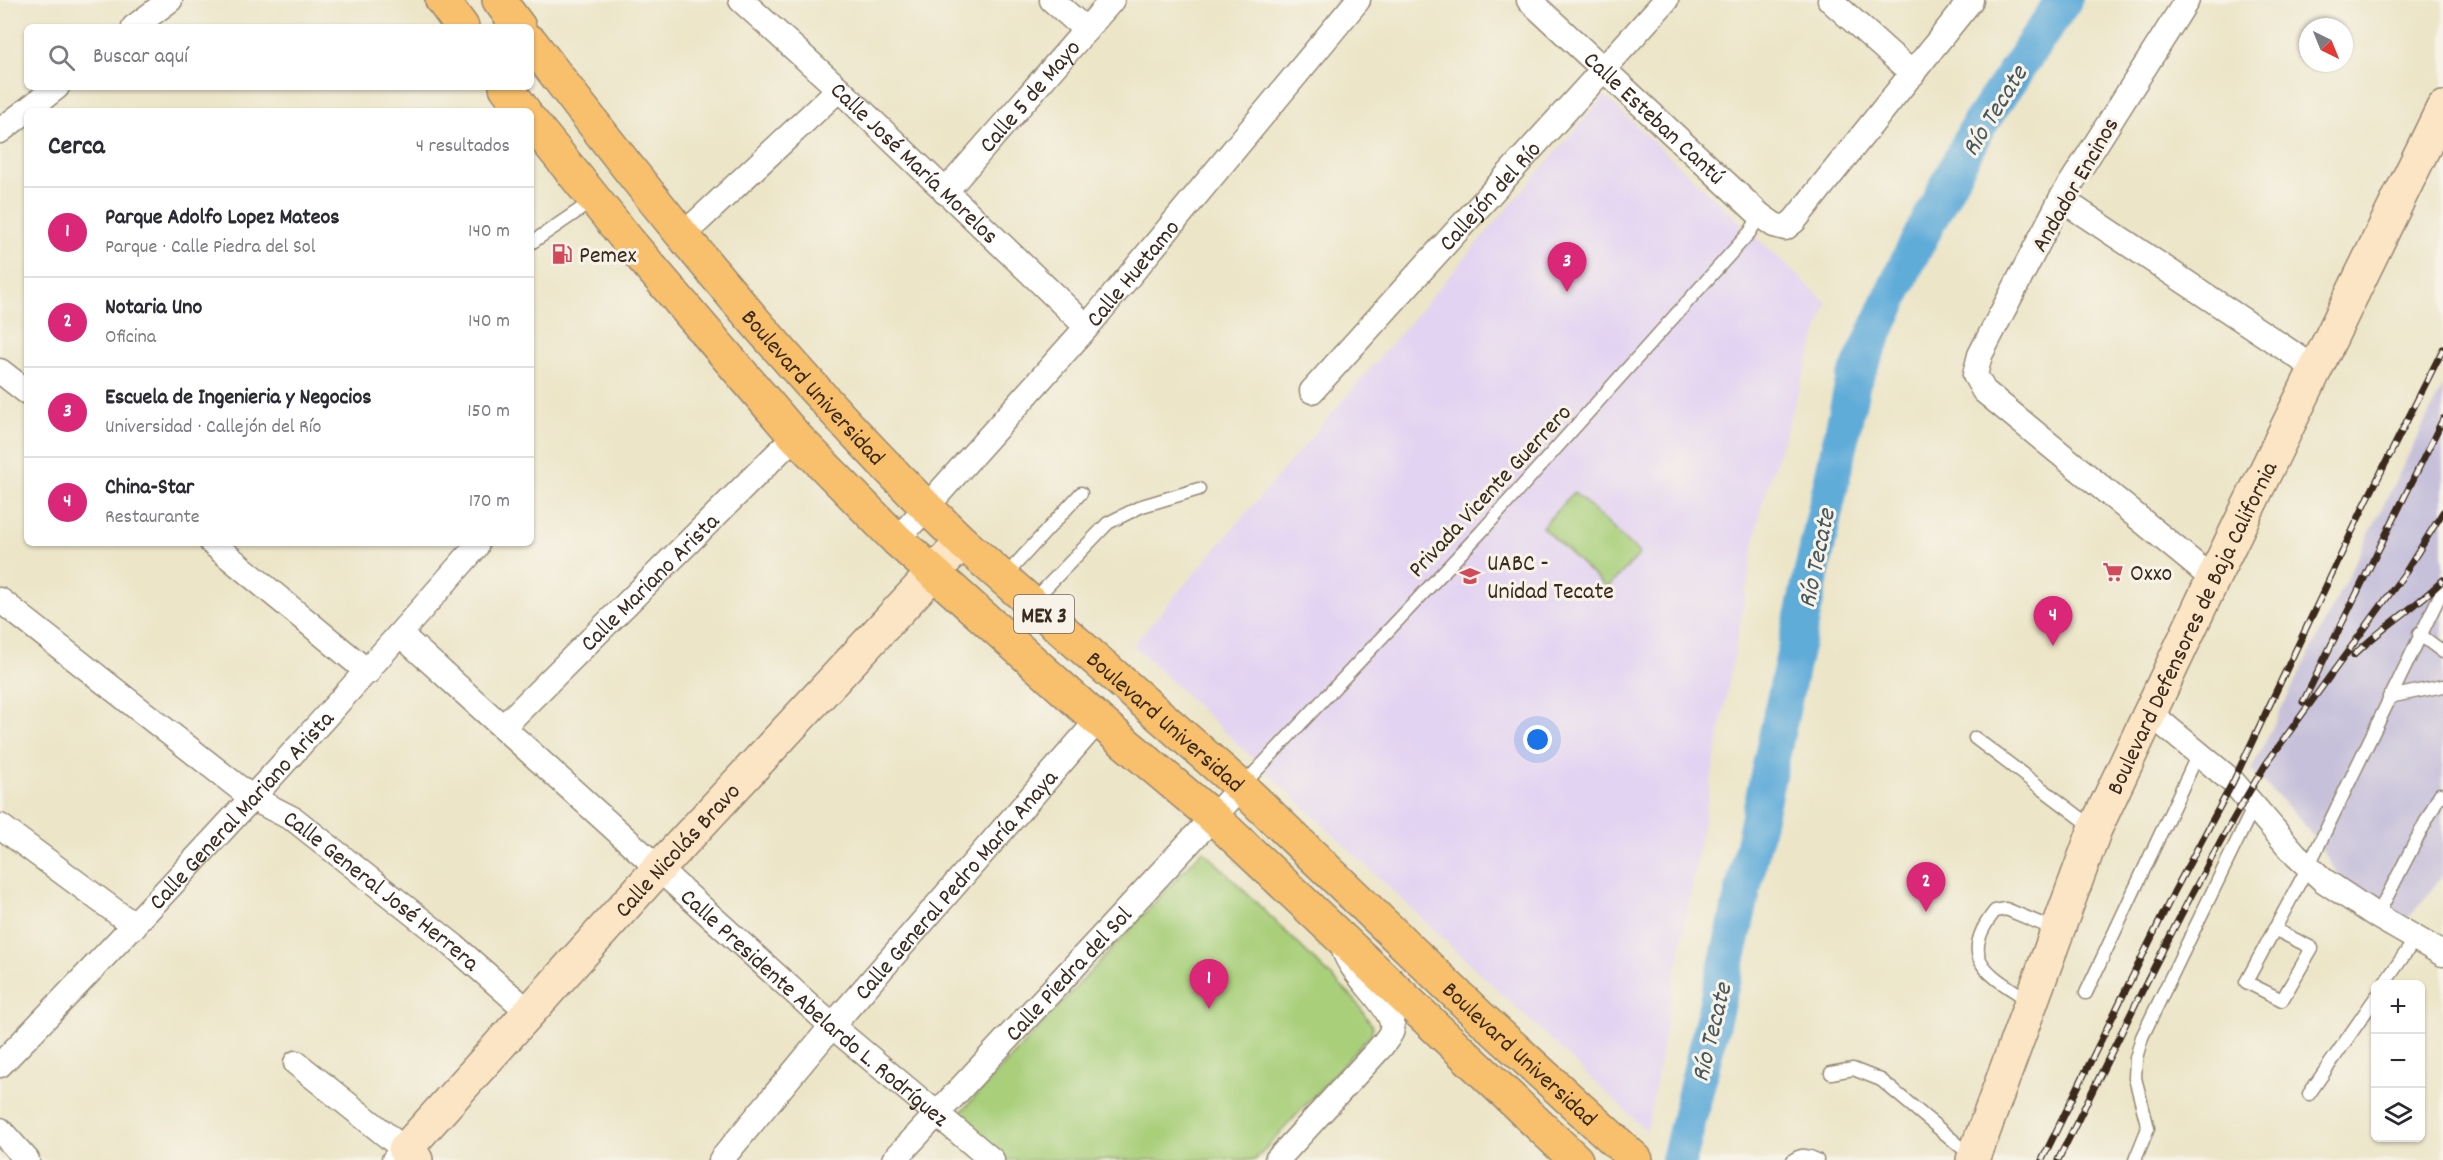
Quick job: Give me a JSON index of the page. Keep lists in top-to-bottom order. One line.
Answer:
{"streets":{"main road":["Boulevard Universidad","MEX 3","Boulevard Defensores de Baja California","Calle Nicolás Bravo"],"street":["Calle 5 de Mayo","Calle Esteban Cantú","Calle José María Morelos","Andador Encinos","Callejón del Río","Calle Huetamo","Calle Mariano Arista","Calle General Mariano Arista","Calle General Pedro María Anaya","Calle General José Herrera","Calle Piedra del Sol","Calle Presidente Abelardo L. Rodríguez"],"lane":["Privada Vicente Guerrero"]},"crossings":[["Calle 5 de Mayo","Calle José María Morelos"],["Calle Esteban Cantú","Callejón del Río"],["Calle Esteban Cantú","Privada Vicente Guerrero"],["Calle José María Morelos","Calle Huetamo"],["Andador Encinos","Boulevard Defensores de Baja California"],["Calle Huetamo","Boulevard Universidad"],["Boulevard Universidad","Privada Vicente Guerrero"],["Boulevard Universidad","Calle Mariano Arista"],["Boulevard Universidad","Calle Nicolás Bravo"],["Boulevard Universidad","Calle General Pedro María Anaya"],["Boulevard Universidad","Calle Piedra del Sol"],["Privada Vicente Guerrero","Calle Piedra del Sol"],["Calle Mariano Arista","Calle Presidente Abelardo L. Rodríguez"],["Calle General Mariano Arista","Calle General José Herrera"],["Calle General Mariano Arista","Calle Presidente Abelardo L. Rodríguez"],["Calle Nicolás Bravo","Calle General José Herrera"],["Calle Nicolás Bravo","Calle Presidente Abelardo L. Rodríguez"],["Calle General Pedro María Anaya","Calle Presidente Abelardo L. Rodríguez"],["Calle Piedra del Sol","Calle Presidente Abelardo L. Rodríguez"]],"water":["Río Tecate"],"places":{"fuel station":["Pemex"],"supermarket":["Oxxo"],"school or university":["UABC - Unidad Tecate"]},"north":"bottom right","page":{"search":"Buscar aquí","heading":["Cerca","4 resultados"],"list":[{"mark":"1","name":"Parque Adolfo Lopez Mateos","note":"Parque · Calle Piedra del Sol","value":"140 m"},{"mark":"2","name":"Notaria Uno","note":"Oficina","value":"140 m"},{"mark":"3","name":"Escuela de Ingenieria y Negocios","note":"Universidad · Callejón del Río","value":"150 m"},{"mark":"4","name":"China-Star","note":"Restaurante","value":"170 m"}],"pins":["3","4","2","1"],"map_buttons":["+","−"]}}
